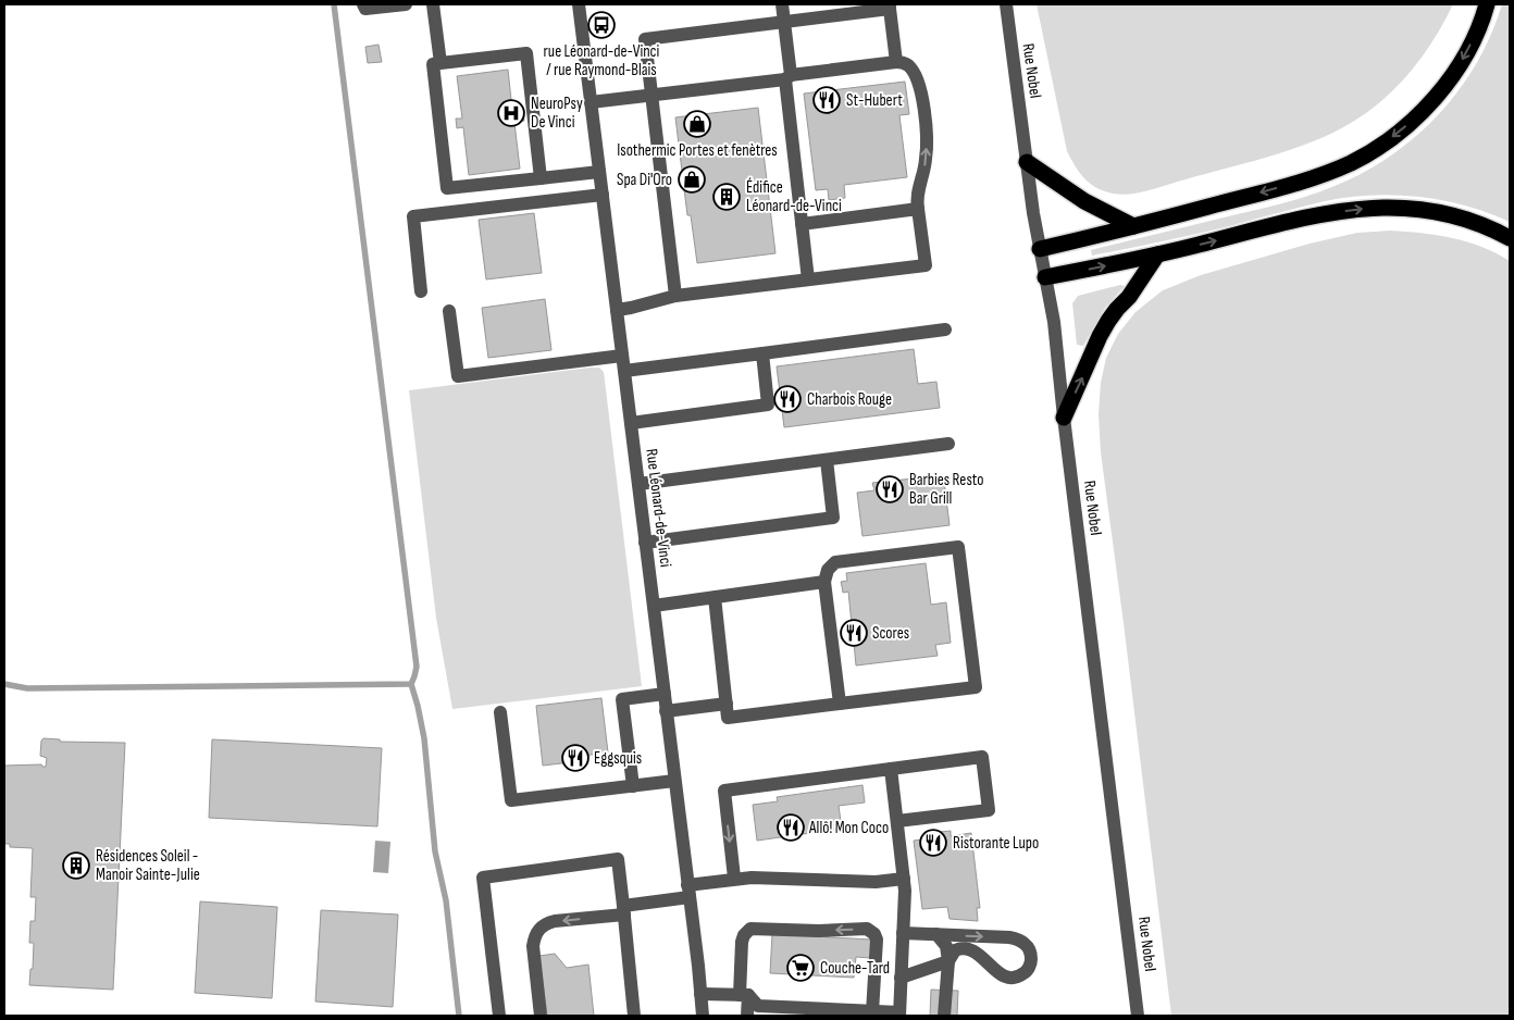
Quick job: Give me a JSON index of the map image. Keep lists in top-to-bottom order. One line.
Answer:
{"streets":{"street":["Rue Nobel","Rue Léonard-de-Vinci"]},"places":{"bus stop":["rue Léonard-de-Vinci / rue Raymond-Blais"],"restaurant":["St-Hubert","Charbois Rouge","Barbies Resto Bar Grill","Scores","Eggsquis","Allô! Mon Coco","Ristorante Lupo"],"hospital":["NeuroPsy De Vinci"],"shop":["Isothermic Portes et fenètres","Spa Di'Oro"],"building":["Édifice Léonard-de-Vinci","Résidences Soleil - Manoir Sainte-Julie"],"supermarket":["Couche-Tard"]}}
